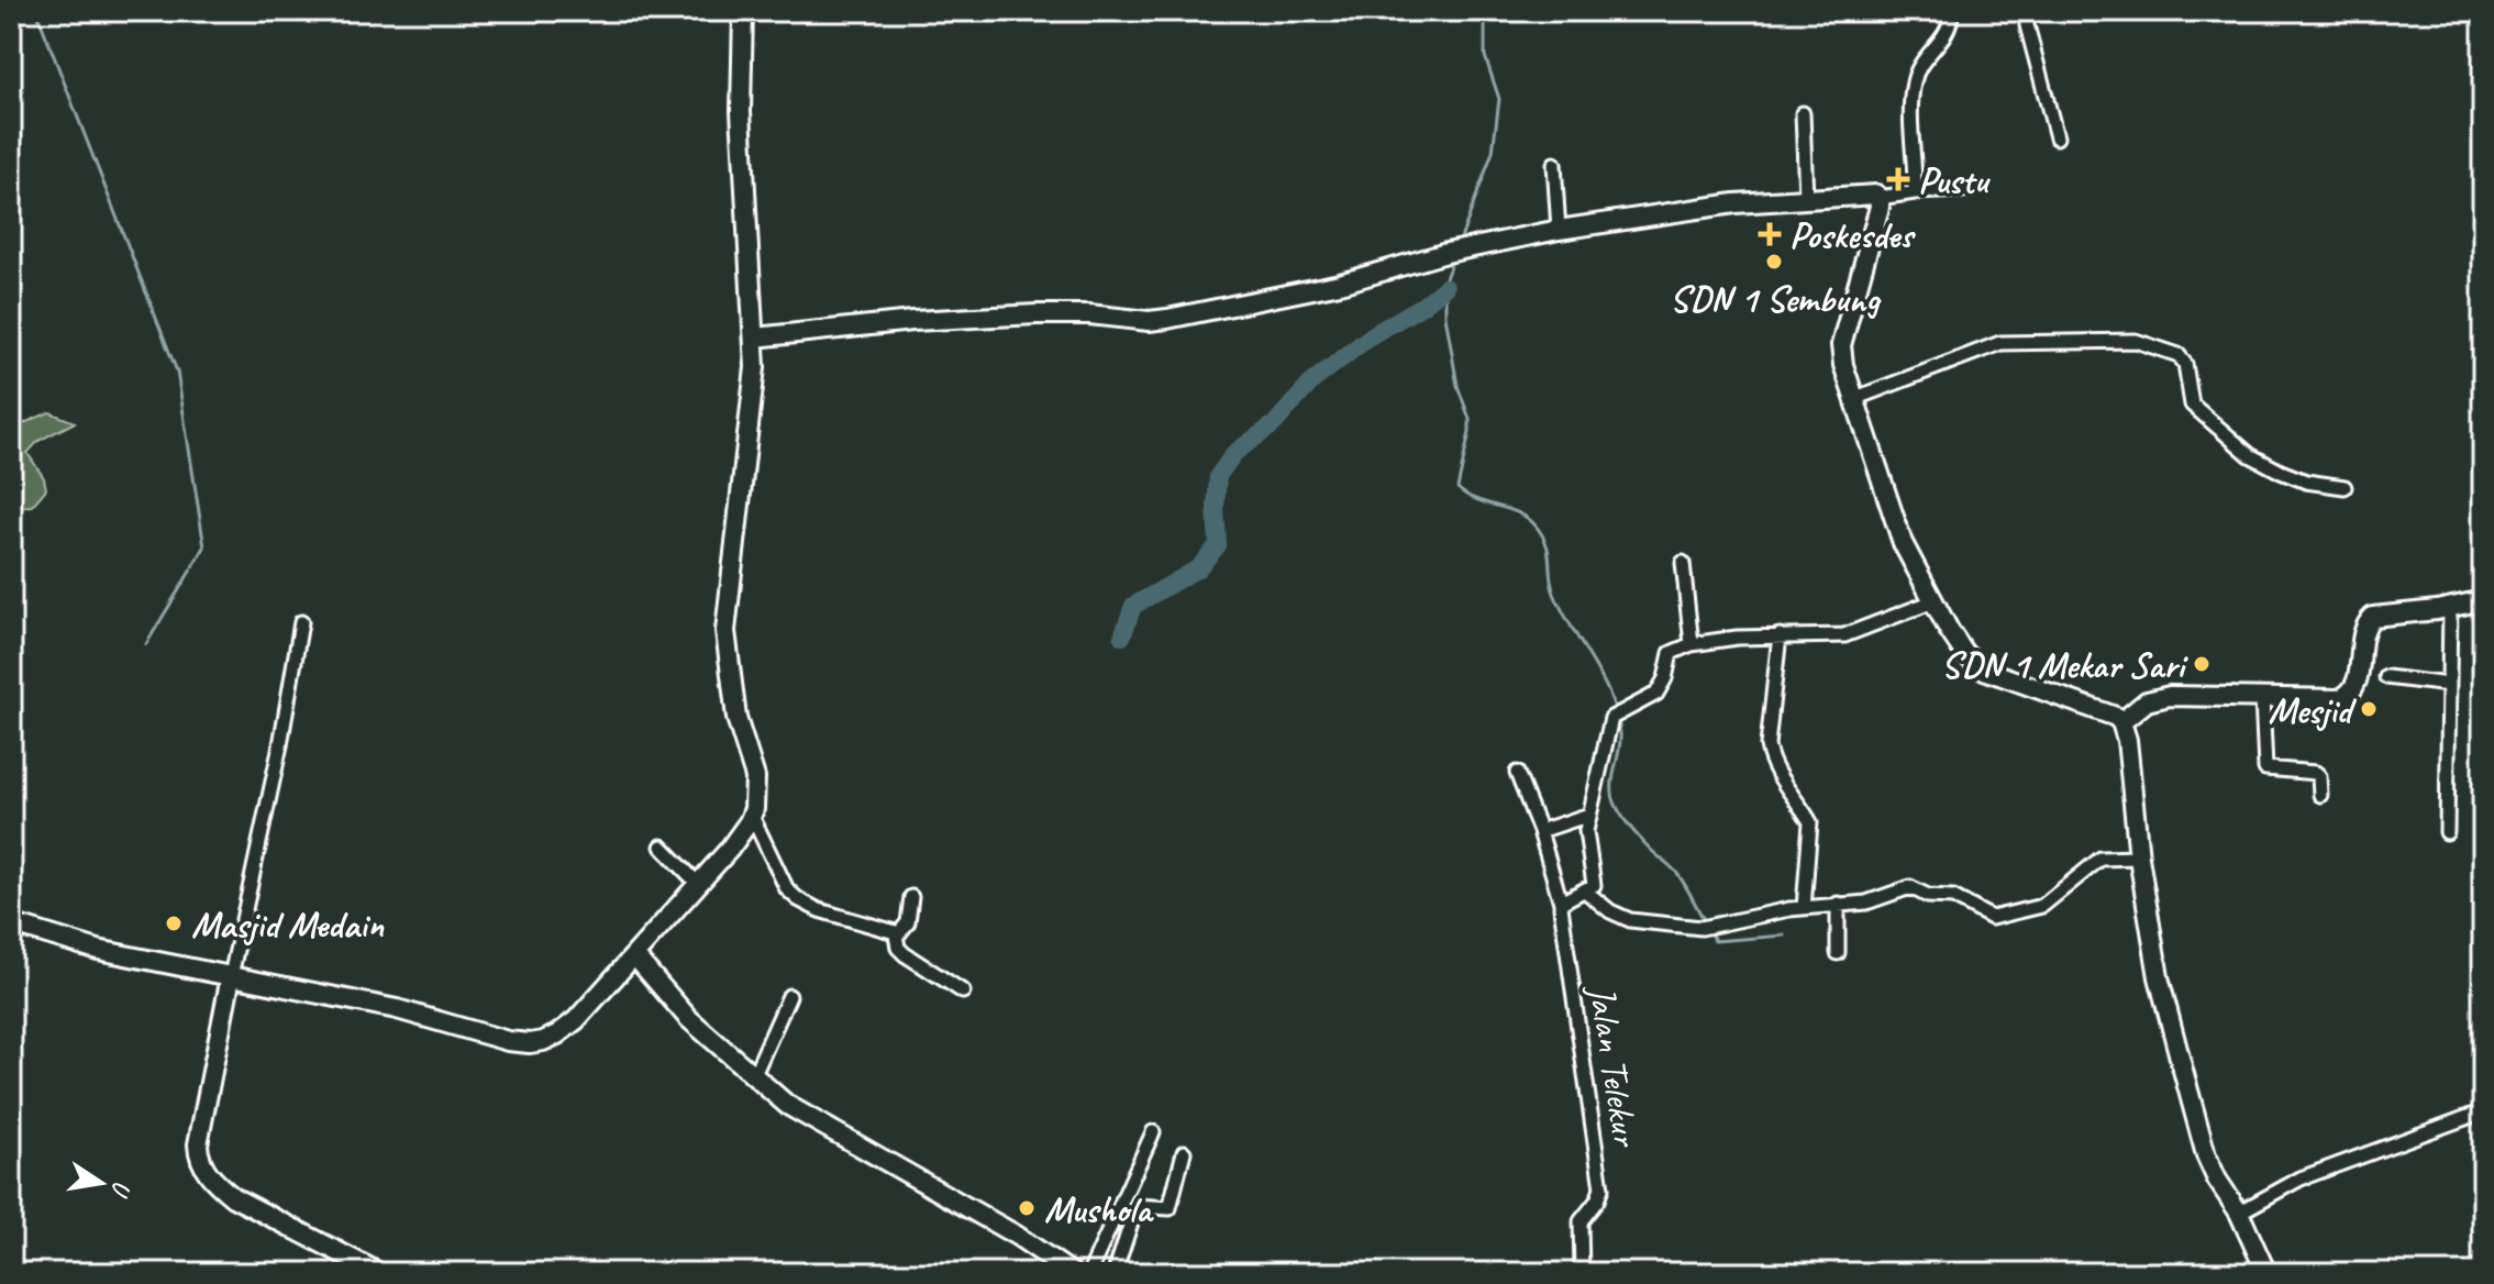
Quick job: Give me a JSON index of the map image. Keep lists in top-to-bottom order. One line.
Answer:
{"streets":{"street":["Jalan Telekur"]},"places":{"health":["Pustu","Poskesdes"],"other":["SDN 1 Sembung","SDN 1 Mekar Sari","Mesjid","Masjid Medain","Mushola"]},"north":"right"}
